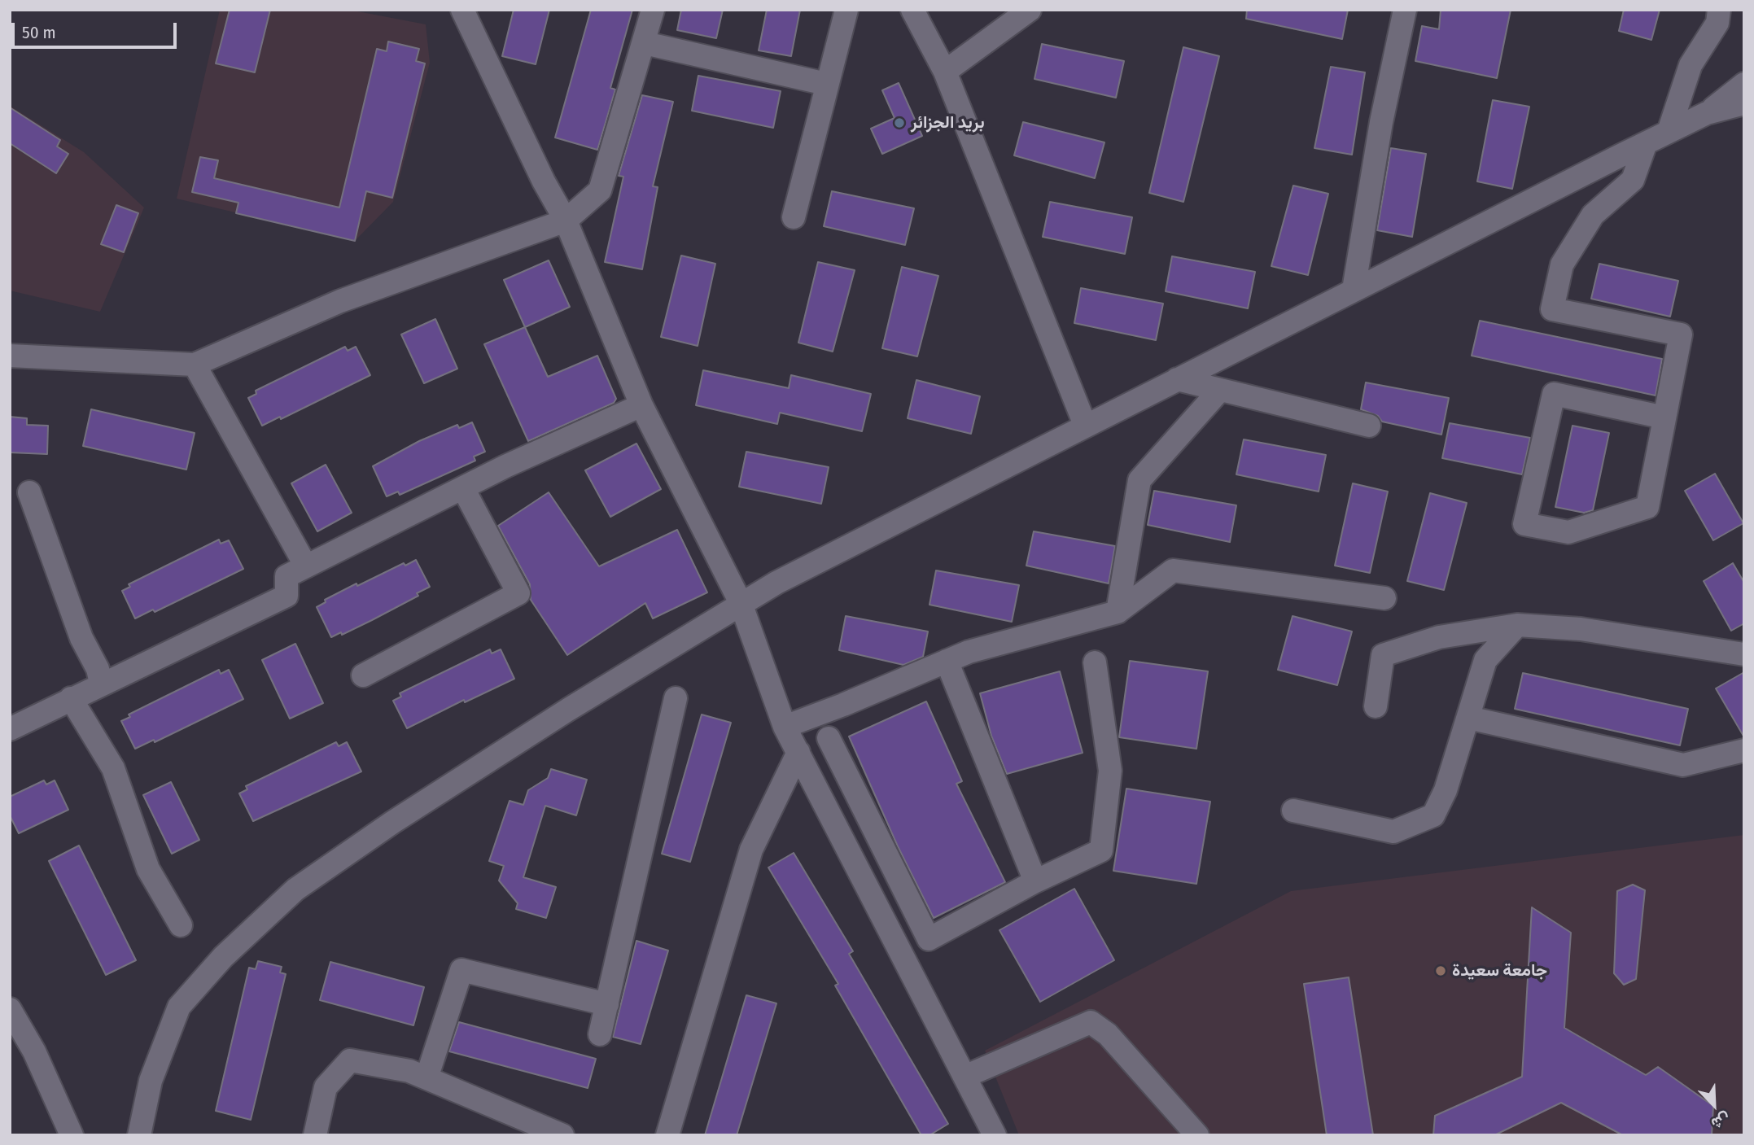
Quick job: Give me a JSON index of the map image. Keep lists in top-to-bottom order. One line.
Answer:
{"places":["بريد الجزائر","جامعة سعيدة"],"scale_bar":"50 m","north":"bottom right"}
